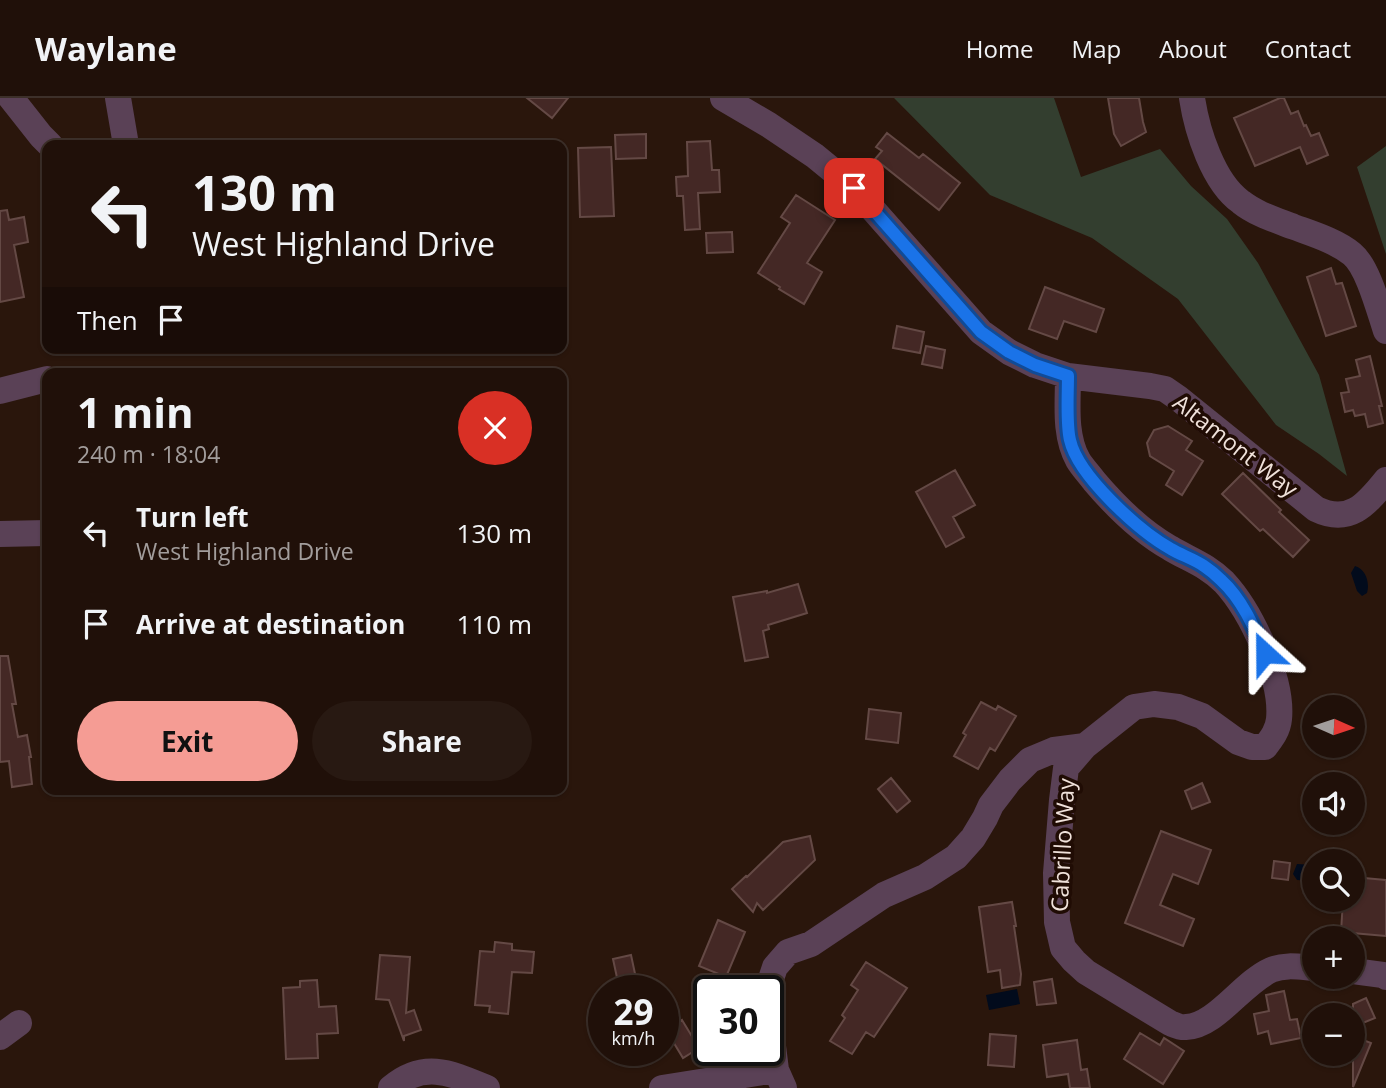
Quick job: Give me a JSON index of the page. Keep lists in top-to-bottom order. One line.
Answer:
{"streets":{"street":["Altamont Way","Cabrillo Way"]},"north":"right","page":{"header":"Waylane","nav":["Home","Map","About","Contact"],"turn":["130 m","West Highland Drive"],"then":"Then","heading":["1 min","240 m · 18:04"],"list":[{"name":"Turn left","note":"West Highland Drive","value":"130 m"},{"name":"Arrive at destination","value":"110 m"}],"buttons":["Exit","Share"],"map_buttons":["+","−"],"speed":"29 km/h","limit":"30"}}
